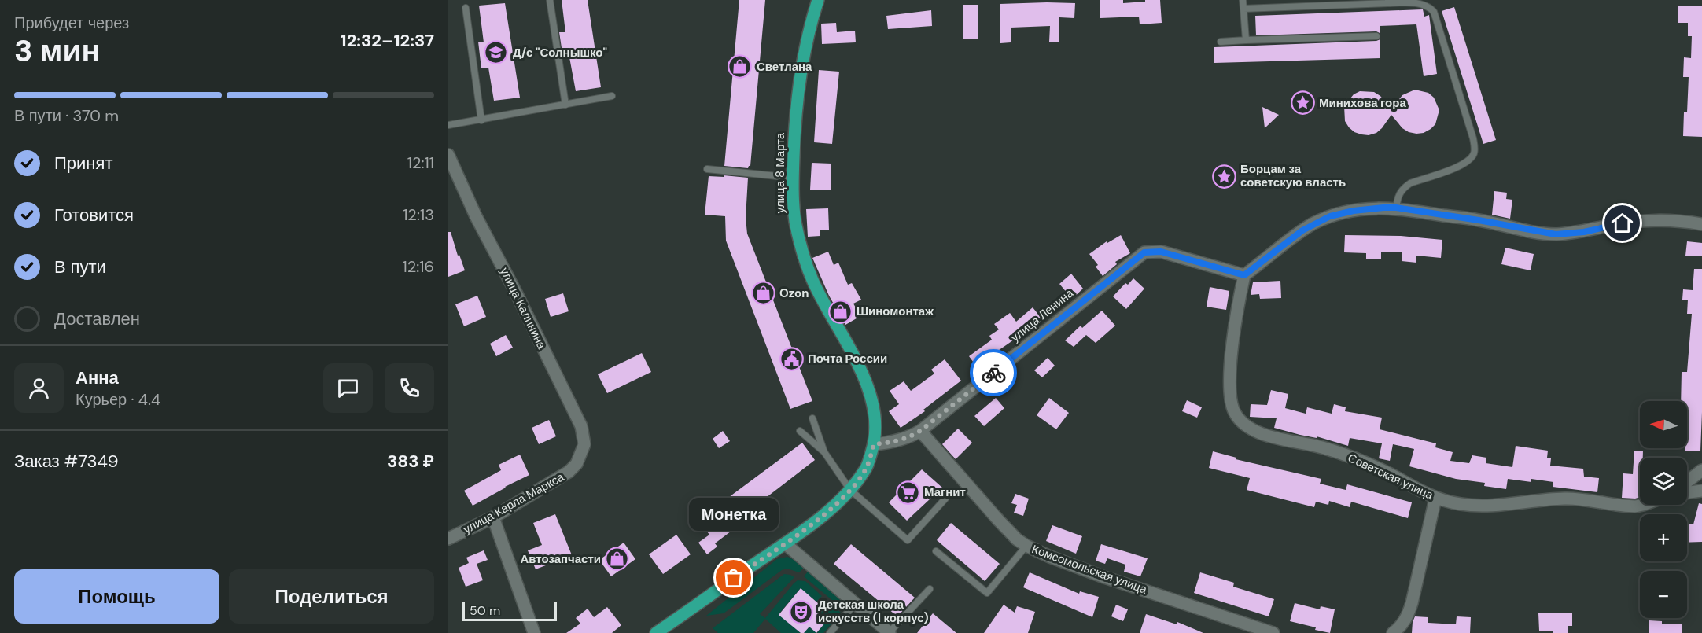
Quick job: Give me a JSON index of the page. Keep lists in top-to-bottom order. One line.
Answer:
{"streets":{"main road":["улица 8 Марта"],"street":["улица Калинина","улица Ленина","Советская улица","улица Карла Маркса","Комсомольская улица"]},"crossings":[["улица 8 Марта","улица Ленина"],["улица Калинина","улица Карла Маркса"],["улица Ленина","Советская улица"],["улица Ленина","Комсомольская улица"]],"places":{"school or university":["Д/с \"Солнышко\""],"shop":["Светлана","Ozon","Шиномонтаж","Автозапчасти"],"place":["Минихова гора","Борцам за советскую власть"],"public building":["Почта России"],"supermarket":["Магнит"],"other":["Монетка"],"theatre":["Детская школа искусств (I корпус)"]},"scale_bar":"50 m","north":"left","page":{"heading":["3 мин","Прибудет через","12:32–12:37"],"panel":["Анна","Курьер · 4.4","Заказ #7349","383 ₽"],"bar":"В пути · 370 m","list":[["Принят","12:11"],["Готовится","12:13"],["В пути","12:16"],"Доставлен"],"map_buttons":["+","−"],"bubble":"Монетка","buttons":["Помощь","Поделиться"],"scale":"50 m"}}
